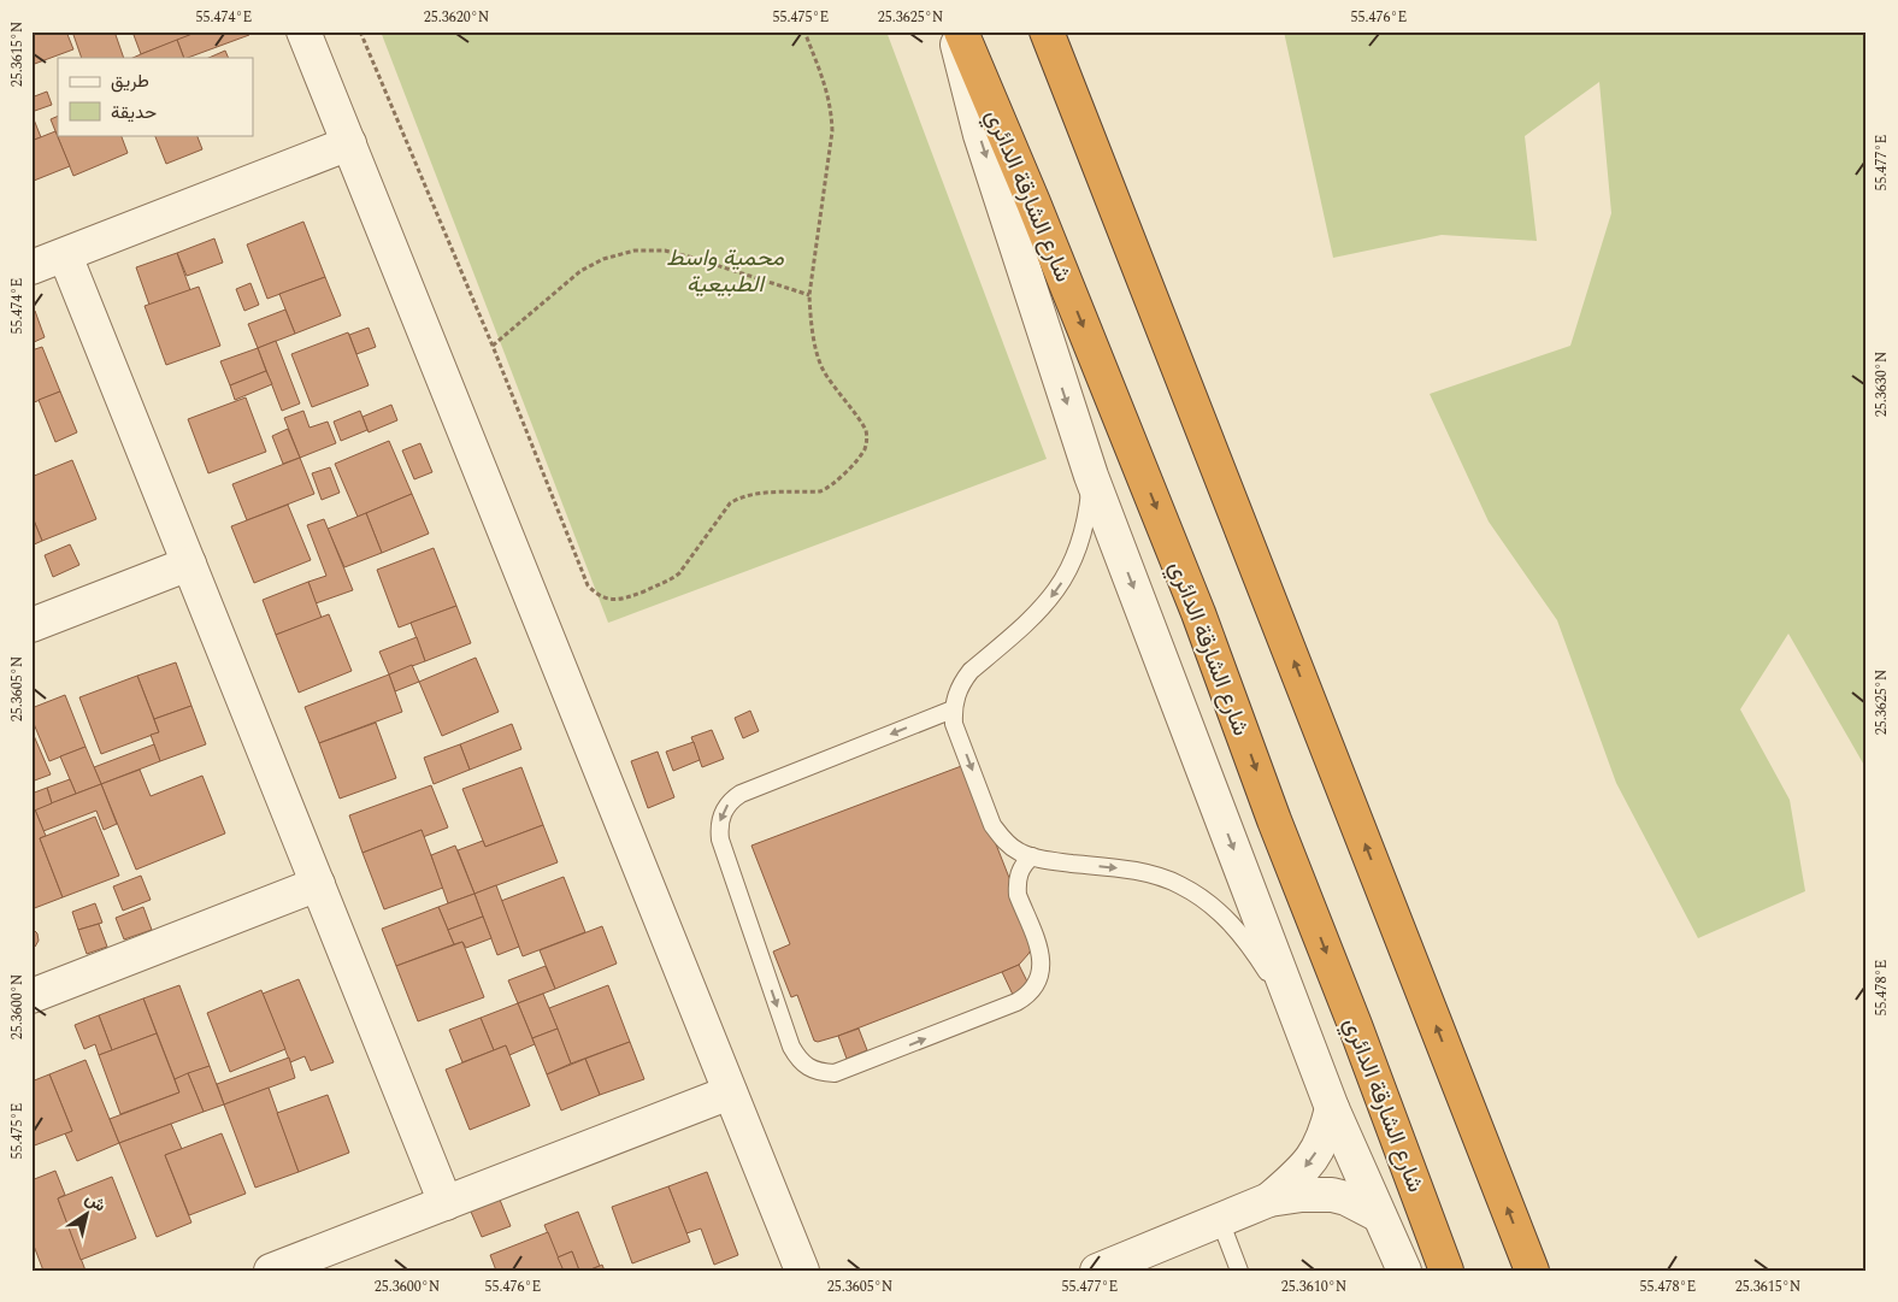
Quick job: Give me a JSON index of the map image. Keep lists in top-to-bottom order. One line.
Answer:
{"streets":{"highway":["شارع الشارقة الدائري"]},"parks":["محمية واسط الطبيعية"],"legend":["طريق","حديقة"],"north":"top right","coordinates":["55.474°E","25.3620°N","55.475°E","25.3625°N","55.476°E","25.3615°N","55.477°E","25.3630°N","25.3605°N","55.478°E","25.3600°N","25.3610°N"]}
